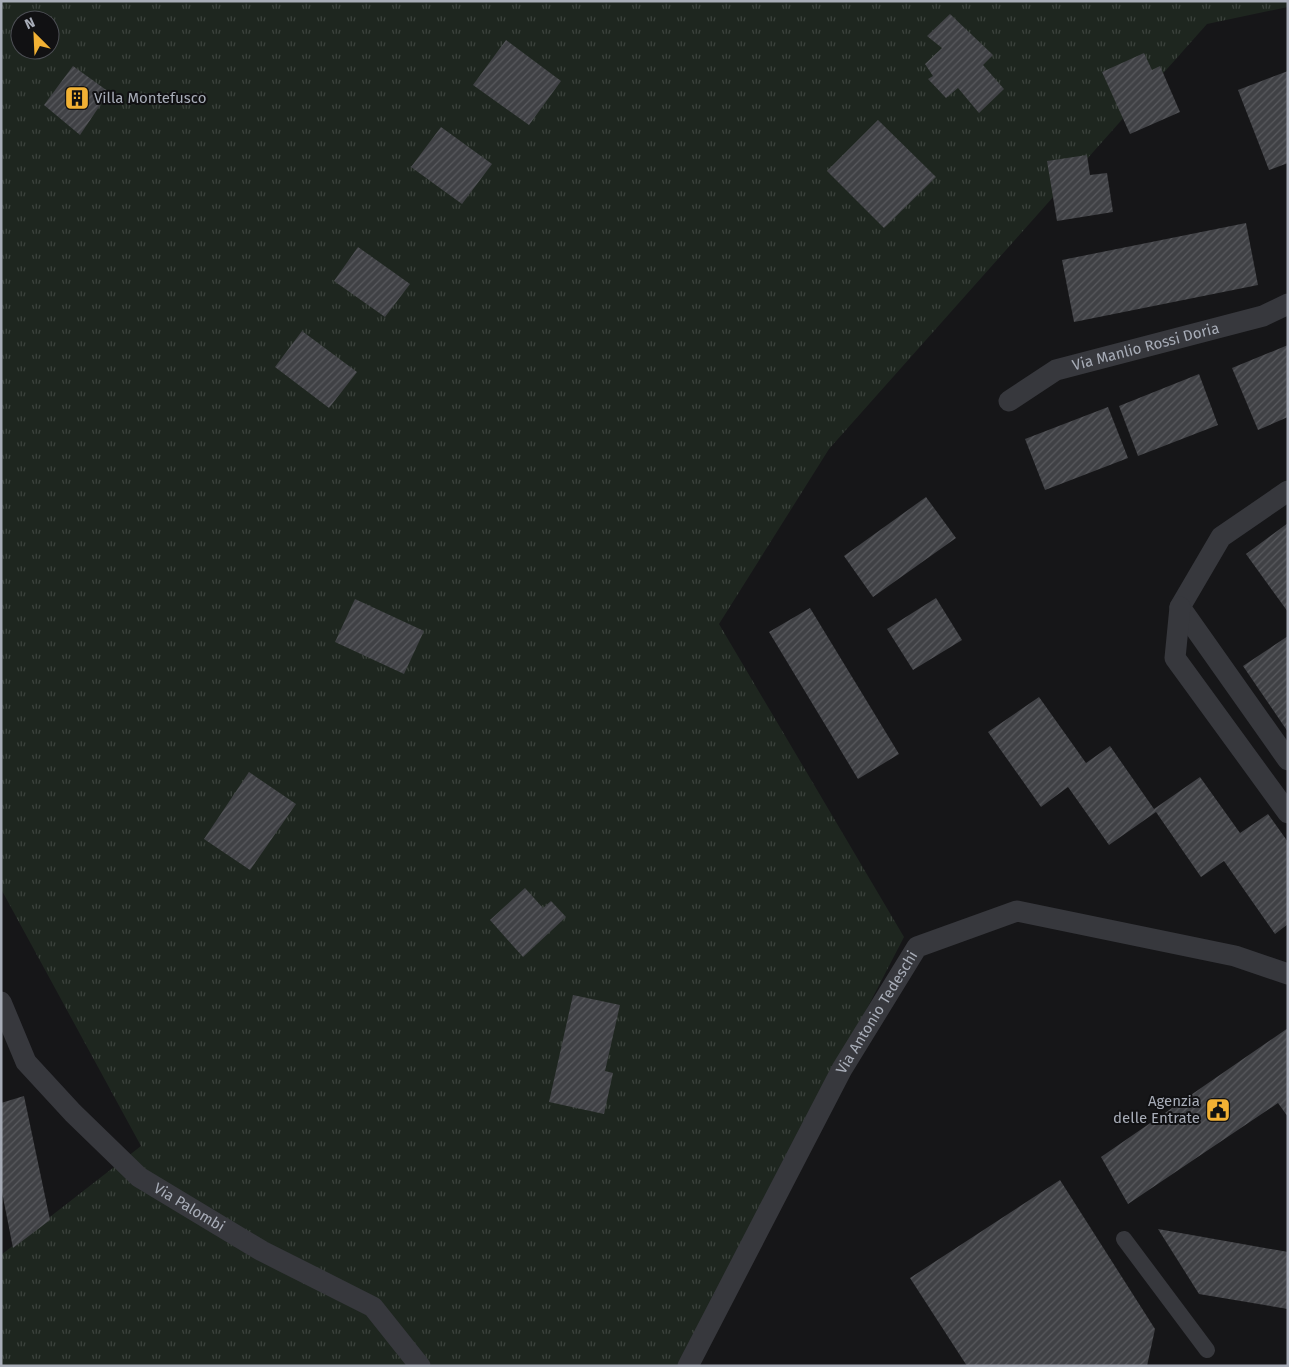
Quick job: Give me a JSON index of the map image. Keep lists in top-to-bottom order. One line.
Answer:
{"streets":{"street":["Via Manlio Rossi Doria","Via Antonio Tedeschi","Via Palombi"]},"places":{"building":["Villa Montefusco"],"public building":["Agenzia delle Entrate"]},"north":"top left"}
